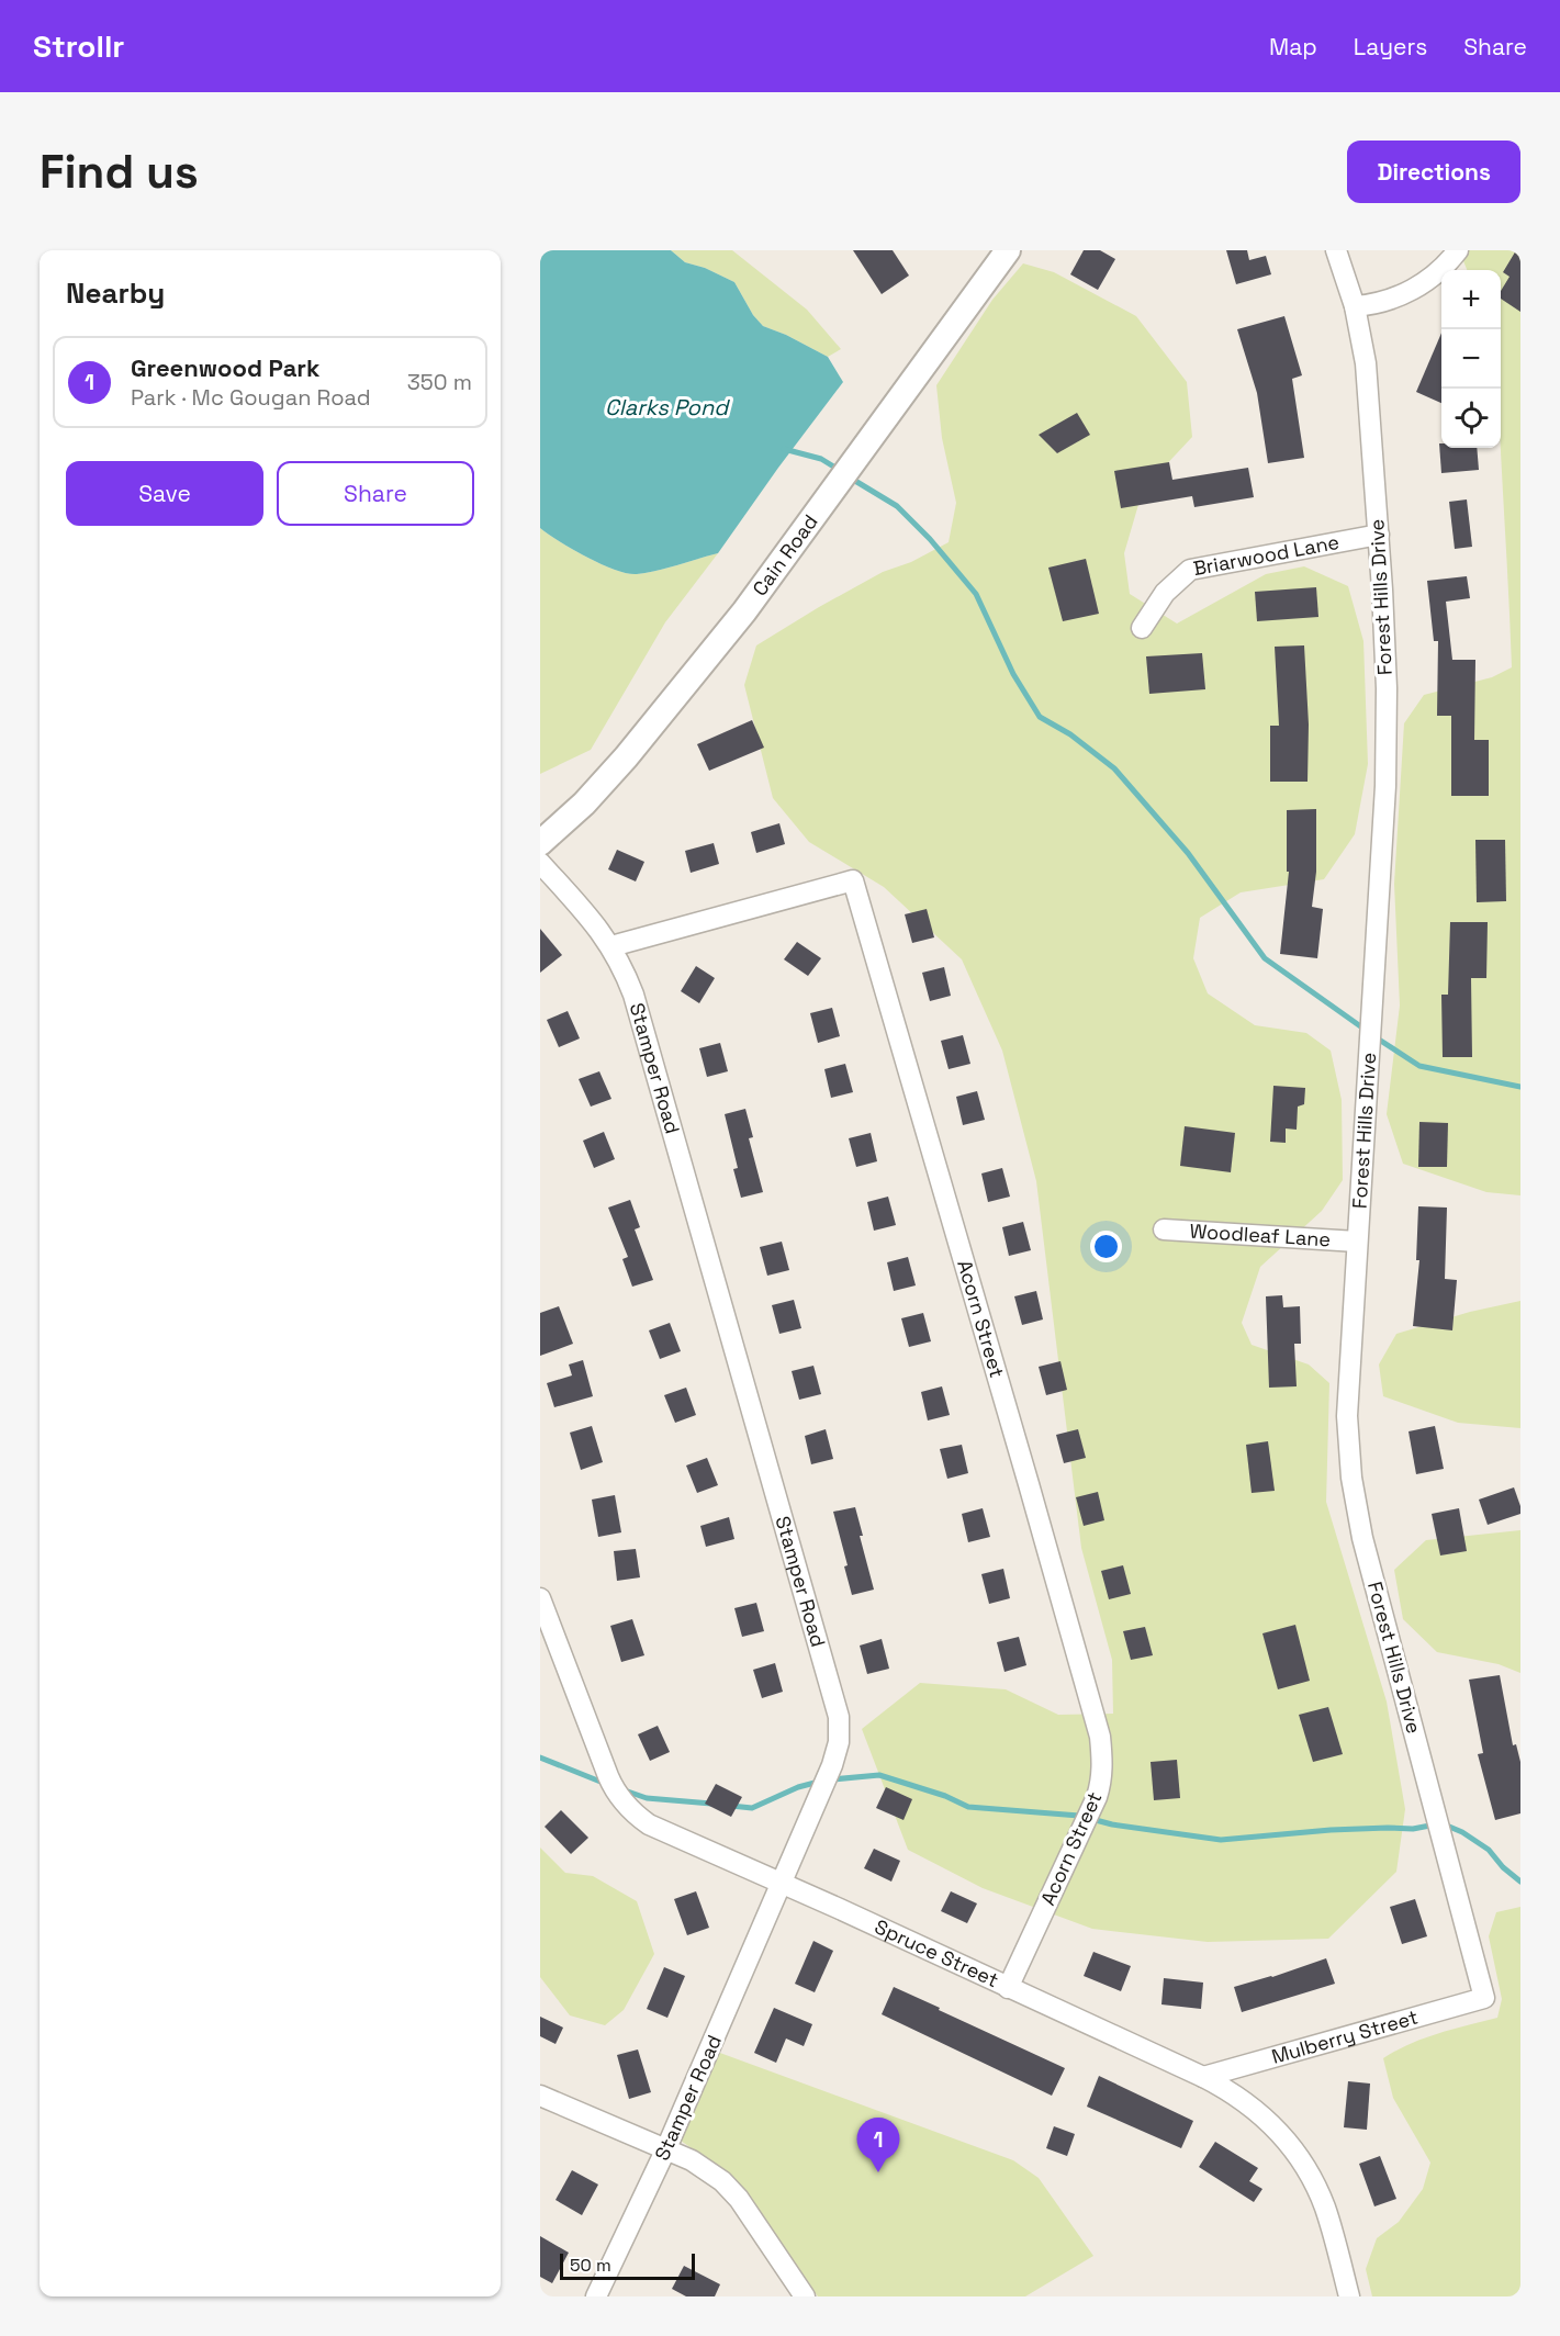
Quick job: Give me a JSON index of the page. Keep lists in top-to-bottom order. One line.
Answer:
{"streets":{"main road":["Cain Road"],"street":["Briarwood Lane","Forest Hills Drive","Stamper Road","Woodleaf Lane","Acorn Street","Spruce Street","Mulberry Street"]},"crossings":[["Briarwood Lane","Forest Hills Drive"],["Forest Hills Drive","Woodleaf Lane"],["Forest Hills Drive","Mulberry Street"],["Stamper Road","Acorn Street"],["Stamper Road","Spruce Street"],["Acorn Street","Spruce Street"],["Spruce Street","Mulberry Street"]],"water":["Clarks Pond"],"scale_bar":"50 m","page":{"header":"Strollr","nav":["Map","Layers","Share"],"buttons":["Directions",["Save","Share"]],"title":"Find us","heading":"Nearby","map_buttons":["+","−"],"list":[{"mark":"1","name":"Greenwood Park","note":"Park · Mc Gougan Road","value":"350 m"}],"pins":"1","scale":"50 m"}}
